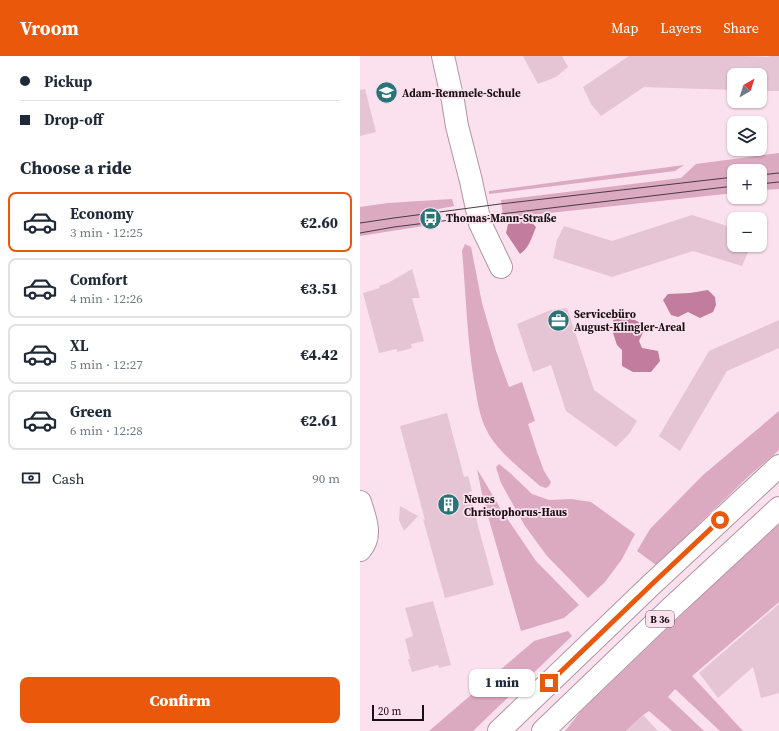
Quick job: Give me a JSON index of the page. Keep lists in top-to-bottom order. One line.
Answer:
{"streets":{"main road":["B 36"]},"places":{"school or university":["Adam-Remmele-Schule"],"bus stop":["Thomas-Mann-Straße"],"office":["Servicebüro August-Klingler-Areal"],"building":["Neues Christophorus-Haus"]},"scale_bar":"20 m","north":"top right","page":{"header":"Vroom","nav":["Map","Layers","Share"],"banner":["Pickup","Drop-off"],"map_buttons":["+","−"],"heading":"Choose a ride","list":[{"name":"Economy","note":"3 min · 12:25","value":"€2.60"},{"name":"Comfort","note":"4 min · 12:26","value":"€3.51"},{"name":"XL","note":"5 min · 12:27","value":"€4.42"},{"name":"Green","note":"6 min · 12:28","value":"€2.61"}],"pay":["Cash","90 m"],"buttons":"Confirm","bubble":"1 min","scale":"20 m"}}
